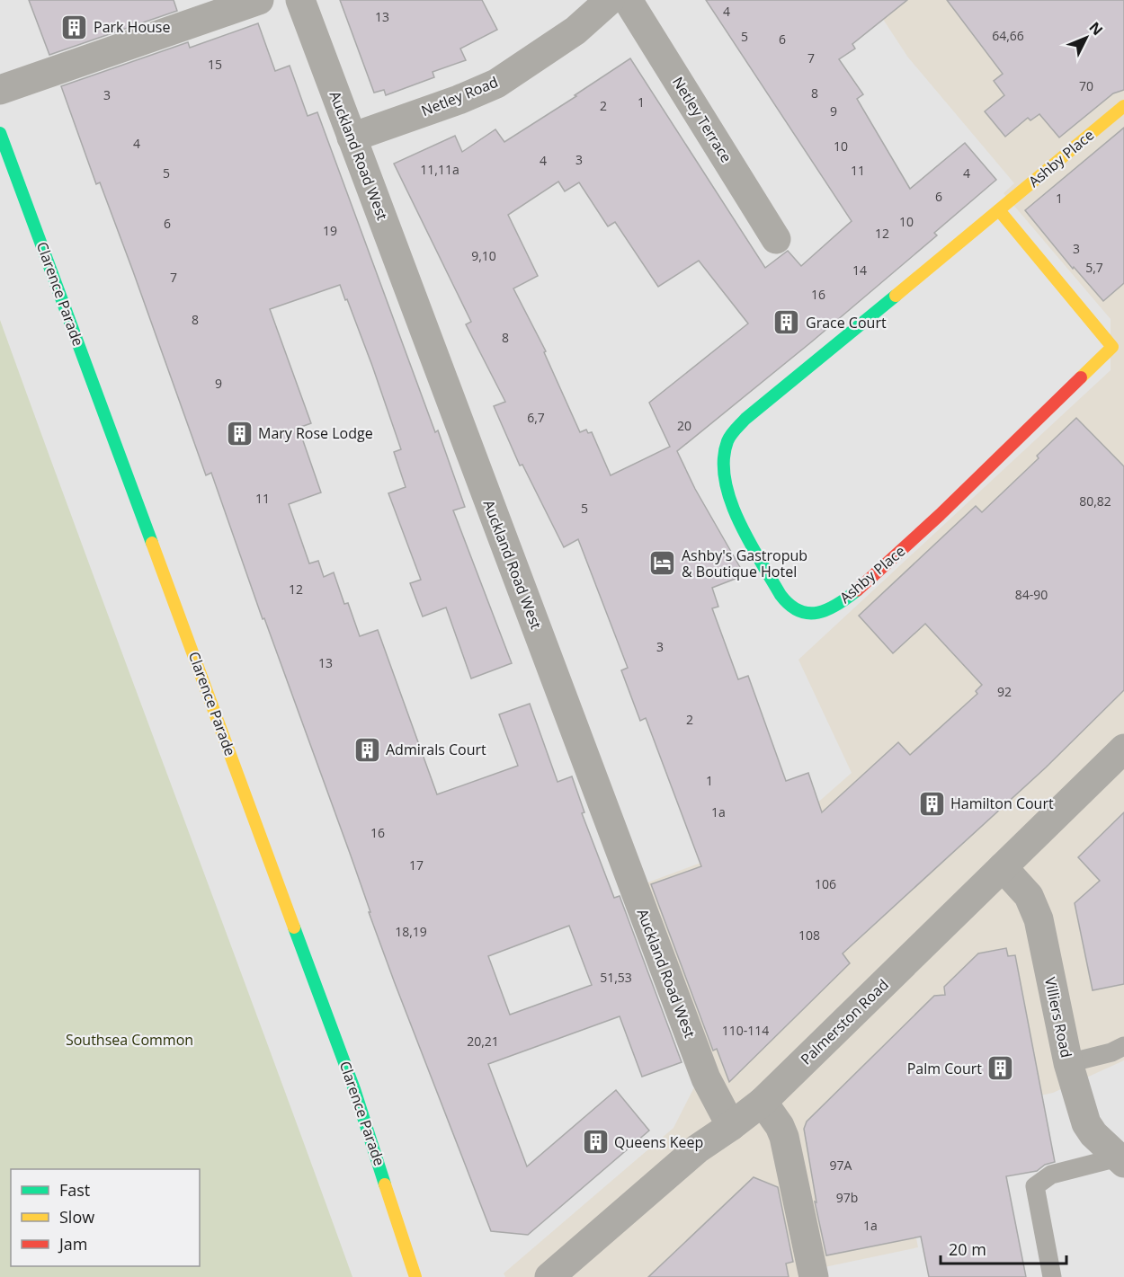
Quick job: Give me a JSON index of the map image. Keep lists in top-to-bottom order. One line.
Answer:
{"streets":{"street":["Netley Road","Netley Terrace","Auckland Road West","Ashby Place","Clarence Parade","Villiers Road","Palmerston Road"]},"crossings":[["Netley Road","Auckland Road West"],["Auckland Road West","Palmerston Road"],["Villiers Road","Palmerston Road"]],"parks":["Southsea Common"],"places":{"building":["Park House","Grace Court","Mary Rose Lodge","Admirals Court","Hamilton Court","Palm Court","Queens Keep"],"hotel":["Ashby's Gastropub & Boutique Hotel"]},"house_numbers":["4","13","64,66","5","6","7","15","70","8","3","1","2","9","4","10","3","4","11,11a","11","5","4","6","1","10","6","19","12","3","9,10","5,7","14","7","16","8","8","9","6,7","20","11","80,82","5","12","84-90","3","13","92","2","1","1a","16","17","106","18,19","108","51,53","110-114","20,21","97A","97b","1a"],"legend":["Fast","Slow","Jam"],"scale_bar":"20 m","north":"top right"}
